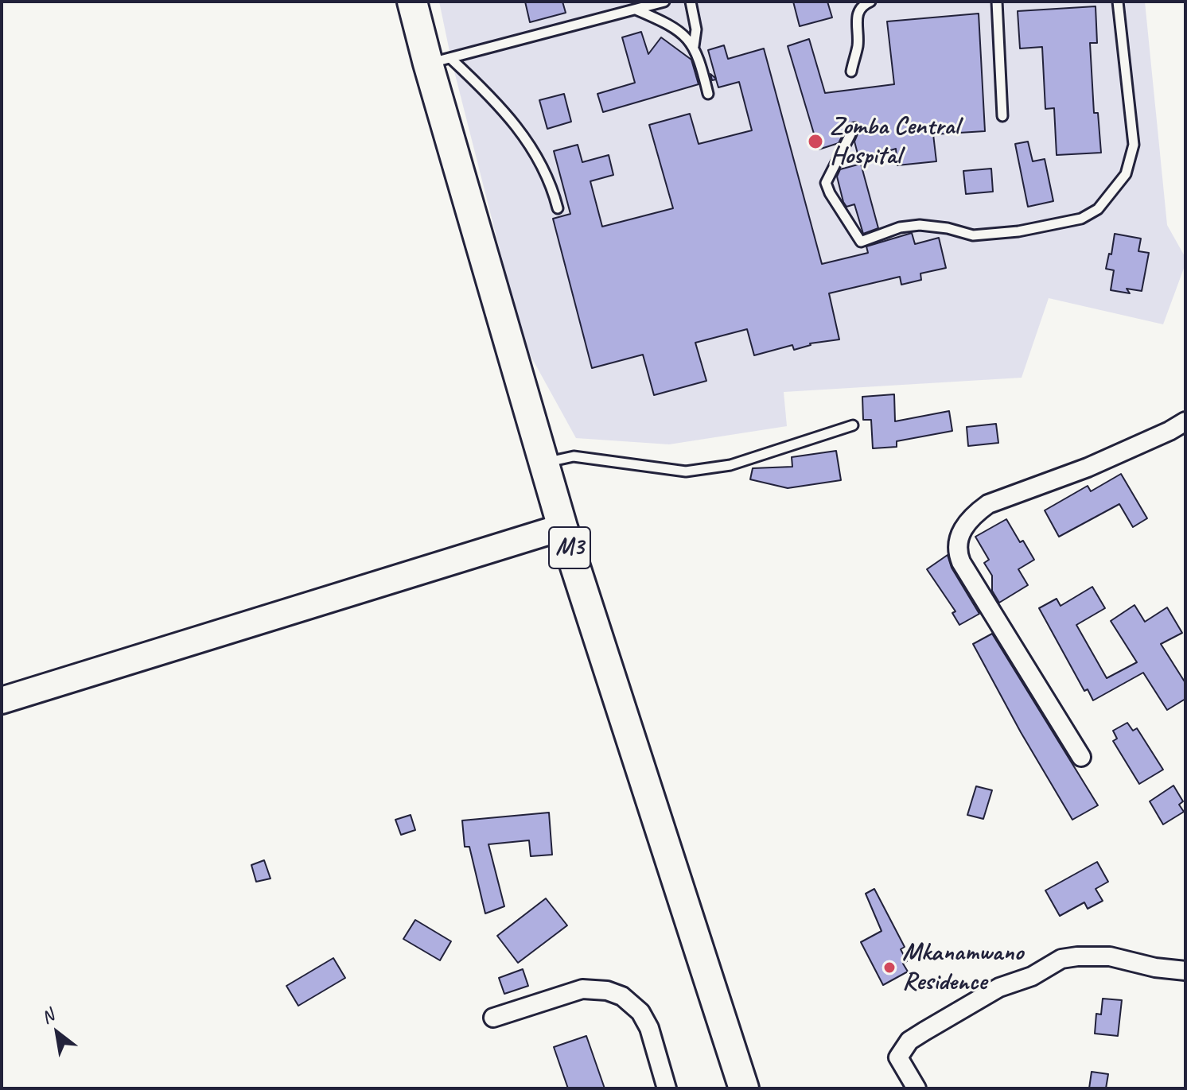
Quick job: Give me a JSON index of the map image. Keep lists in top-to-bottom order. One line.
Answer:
{"streets":{"highway":["M3"]},"places":["Zomba Central Hospital","Mkanamwano Residence"],"north":"top left"}
